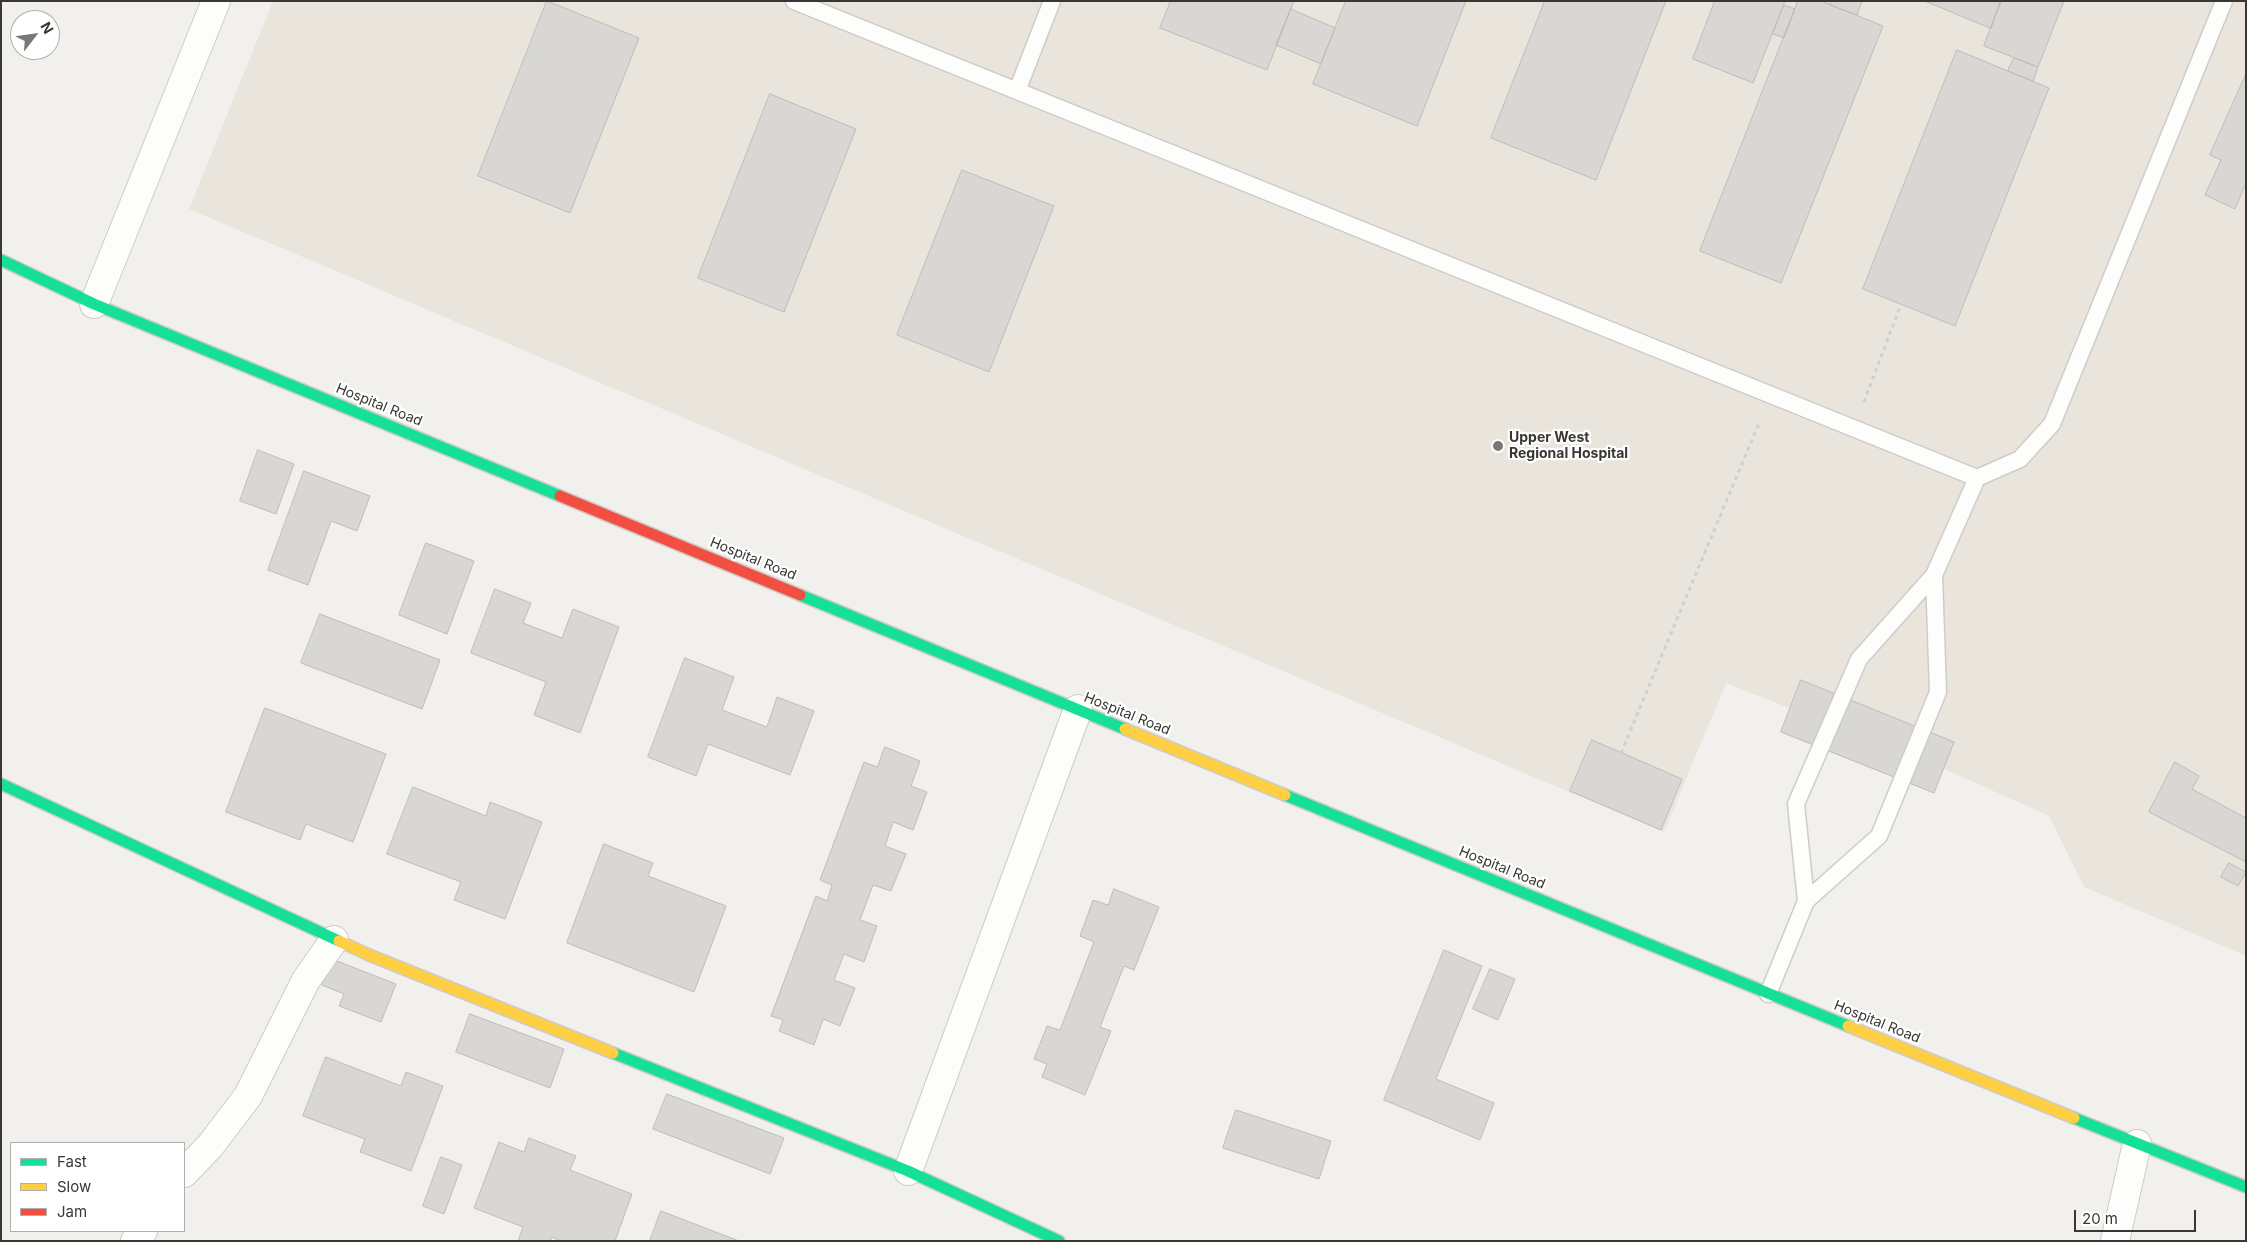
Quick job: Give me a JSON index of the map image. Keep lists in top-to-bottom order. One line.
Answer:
{"streets":{"street":["Hospital Road"]},"places":["Upper West Regional Hospital"],"legend":["Fast","Slow","Jam"],"scale_bar":"20 m","north":"top right"}
